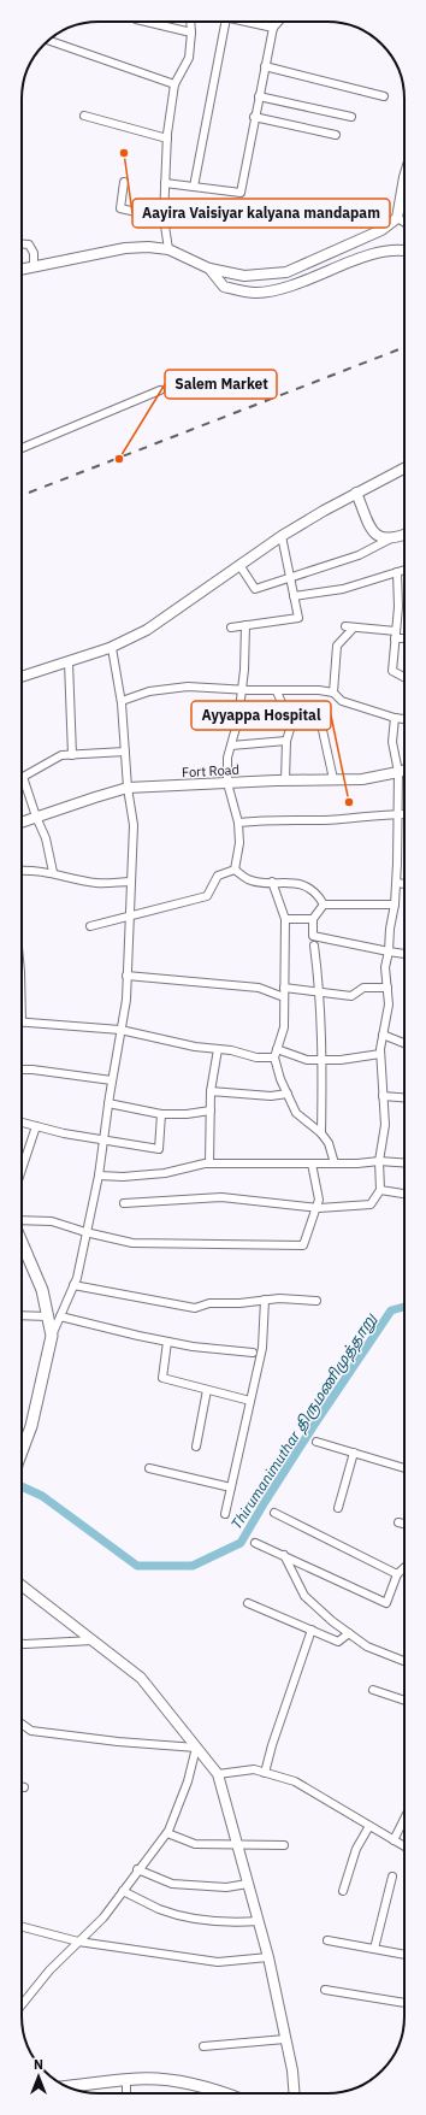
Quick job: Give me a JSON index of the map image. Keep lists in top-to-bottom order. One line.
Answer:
{"streets":{"street":["Fort Road"]},"water":["Thirumanimuthar திருமணிமுத்தாறு"],"places":["Aayira Vaisiyar kalyana mandapam","Salem Market","Ayyappa Hospital"],"north":"top"}
